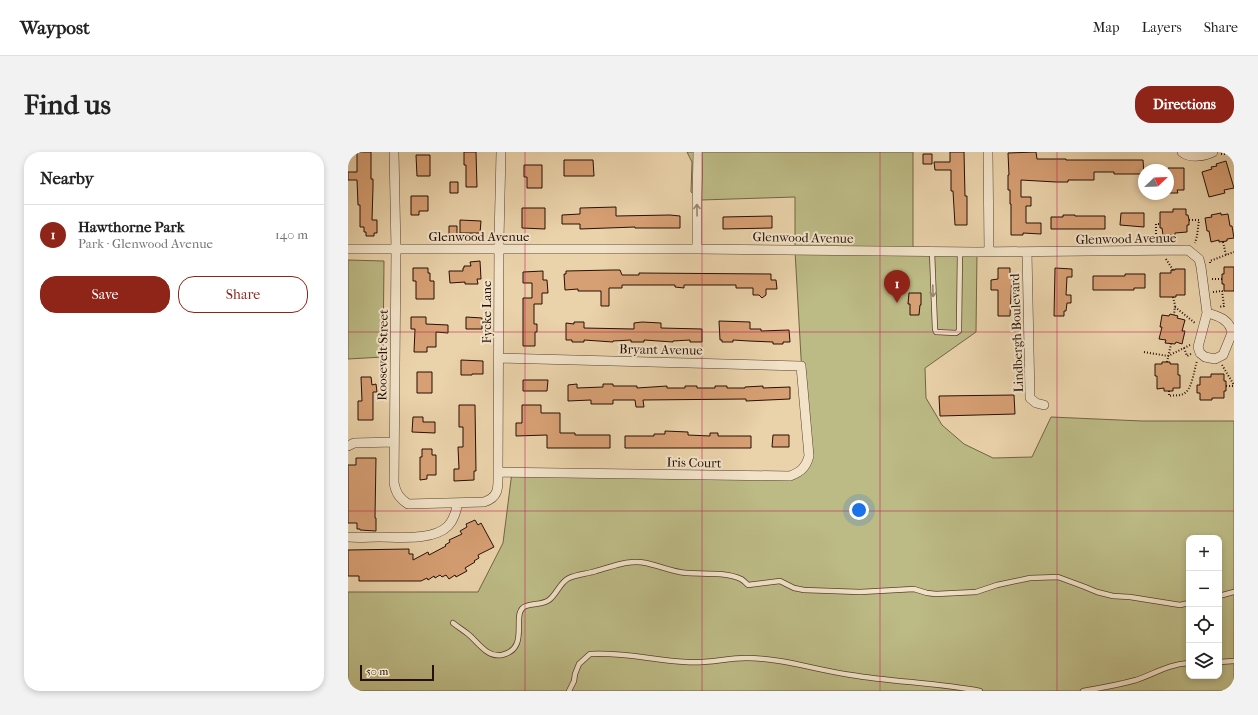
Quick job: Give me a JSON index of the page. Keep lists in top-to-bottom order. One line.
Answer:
{"streets":{"street":["Glenwood Avenue","Fycke Lane","Lindbergh Boulevard","Bryant Avenue","Roosevelt Street","Iris Court"]},"crossings":[["Glenwood Avenue","Fycke Lane"],["Glenwood Avenue","Lindbergh Boulevard"],["Glenwood Avenue","Roosevelt Street"],["Fycke Lane","Bryant Avenue"],["Fycke Lane","Roosevelt Street"],["Fycke Lane","Iris Court"],["Bryant Avenue","Iris Court"]],"scale_bar":"50 m","north":"top right","page":{"header":"Waypost","nav":["Map","Layers","Share"],"buttons":["Directions",["Save","Share"]],"title":"Find us","heading":"Nearby","list":[{"mark":"1","name":"Hawthorne Park","note":"Park · Glenwood Avenue","value":"140 m"}],"pins":"1","map_buttons":["+","−"],"scale":"50 m"}}
